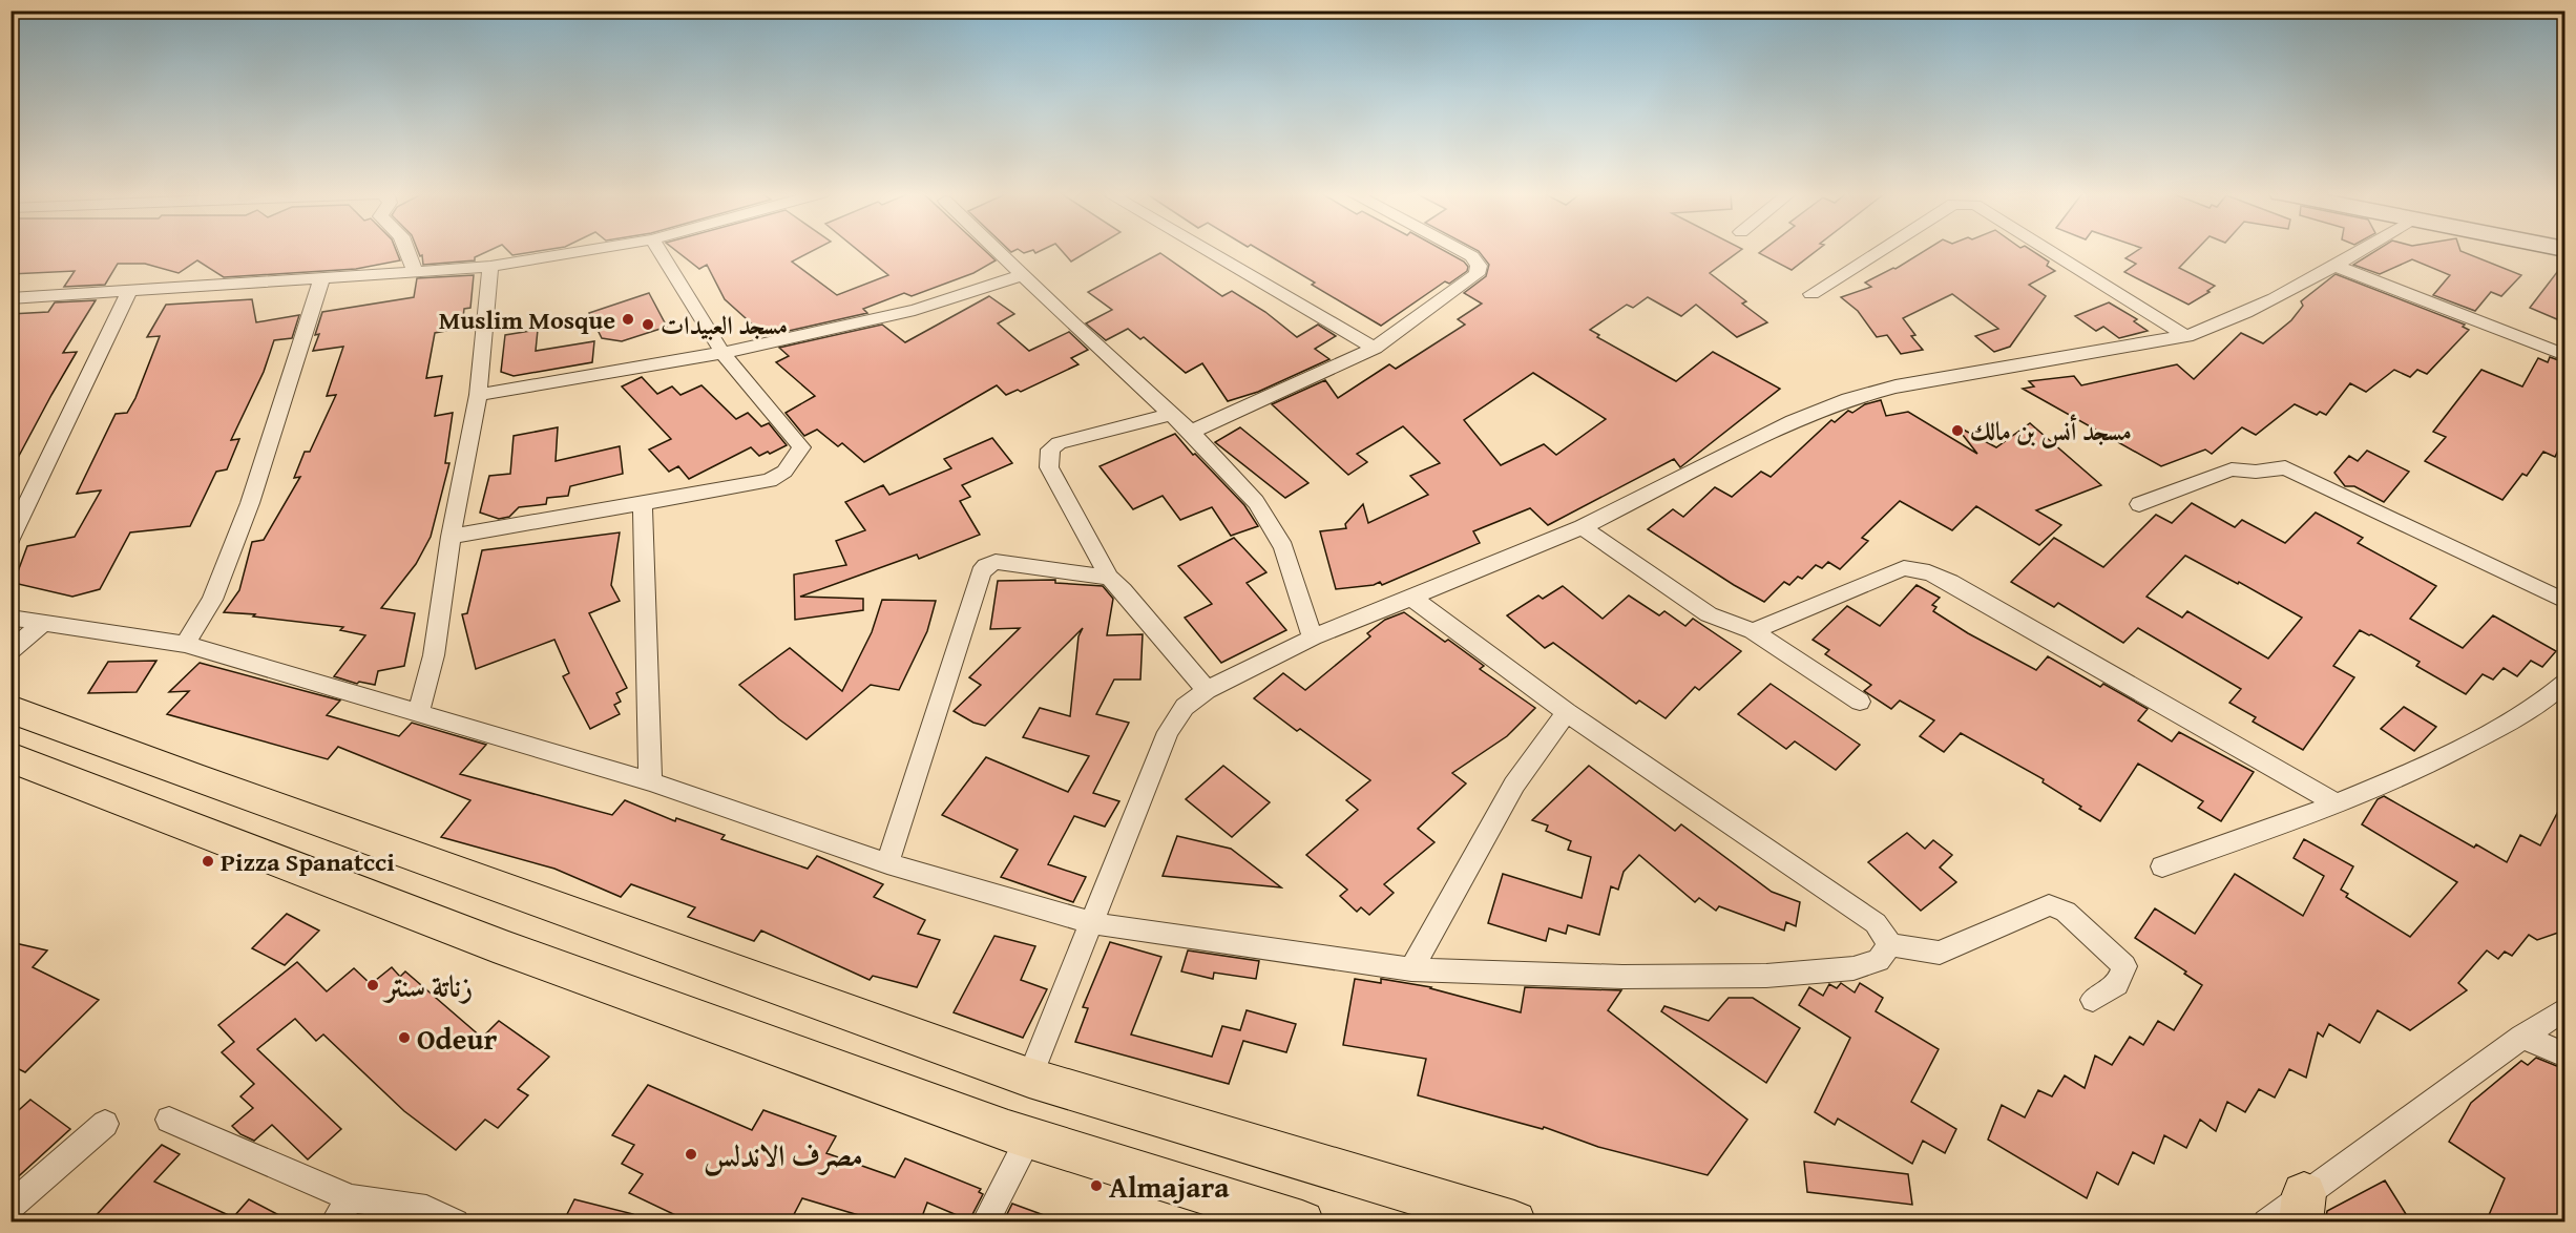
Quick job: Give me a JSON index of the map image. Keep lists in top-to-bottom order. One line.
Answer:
{"places":["Muslim Mosque","مسجد العبيدات","مسجد أنس بن مالك","Pizza Spanatcci","زناتة سنتر","Odeur","مصرف الاندلس","Almajara"]}
